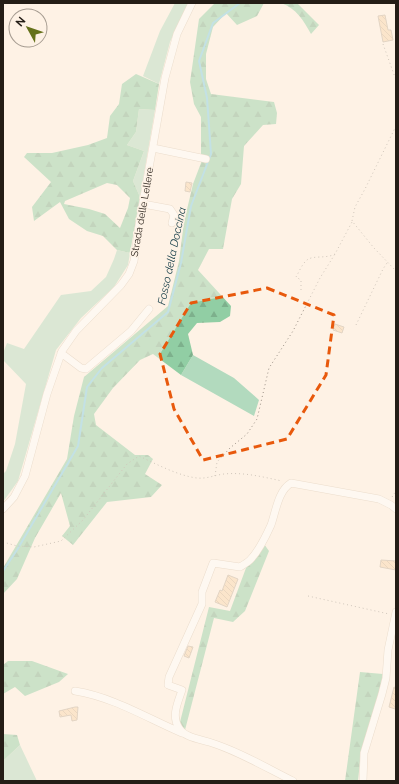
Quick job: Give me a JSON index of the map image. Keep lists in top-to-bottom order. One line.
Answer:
{"streets":{"street":["Strada delle Lellere"]},"water":["Fosso della Doccina"],"north":"top left"}
